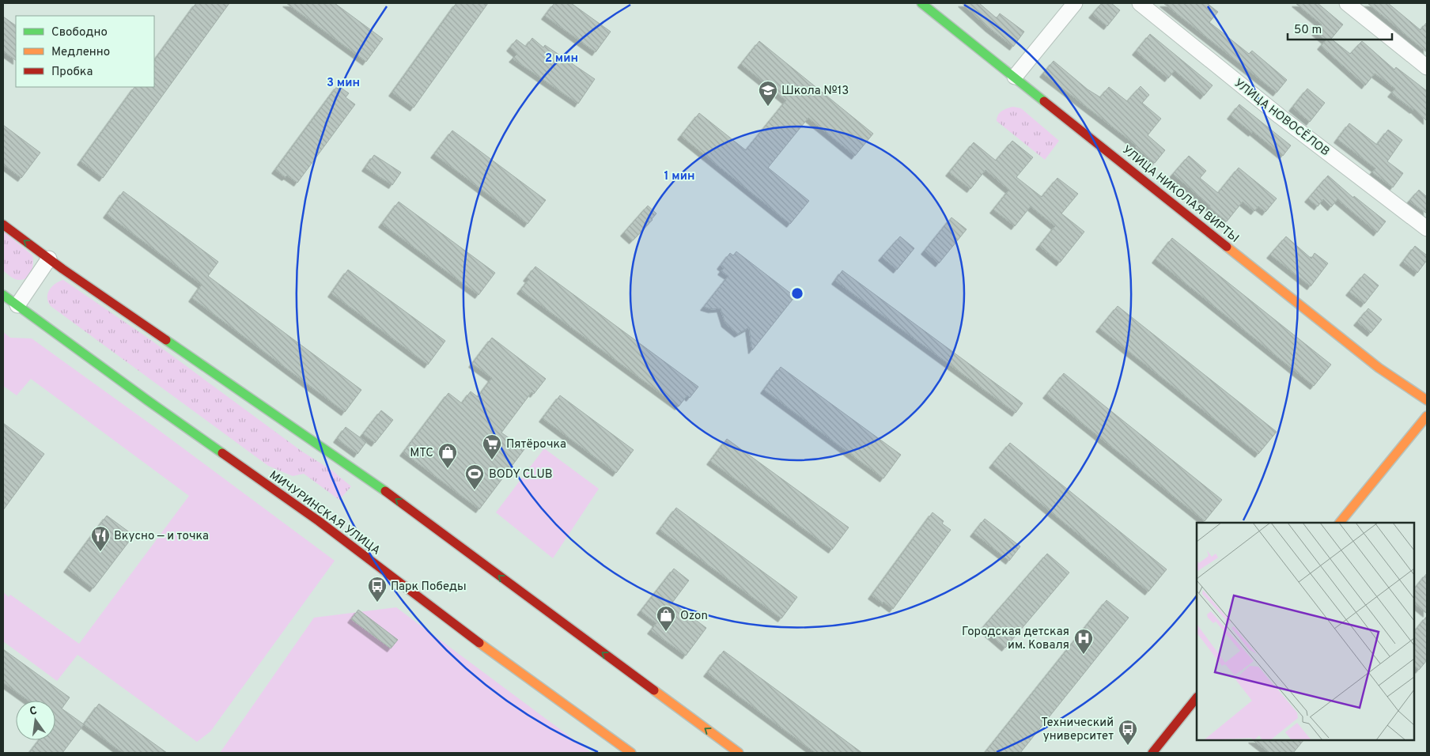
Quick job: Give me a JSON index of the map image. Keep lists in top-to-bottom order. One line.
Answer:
{"streets":{"street":["УЛИЦА НОВОСЁЛОВ","УЛИЦА НИКОЛАЯ ВИРТЫ","МИЧУРИНСКАЯ УЛИЦА"]},"places":{"school or university":["Школа №13"],"supermarket":["Пятёрочка"],"shop":["МТС","Ozon"],"sports":["BODY CLUB"],"restaurant":["Вкусно — и точка"],"bus stop":["Парк Победы","Технический университет"],"hospital":["Городская детская им. Коваля"]},"legend":["Свободно","Медленно","Пробка"],"scale_bar":"50 m","north":"top","rings":["2 мин","3 мин","1 мин"]}
